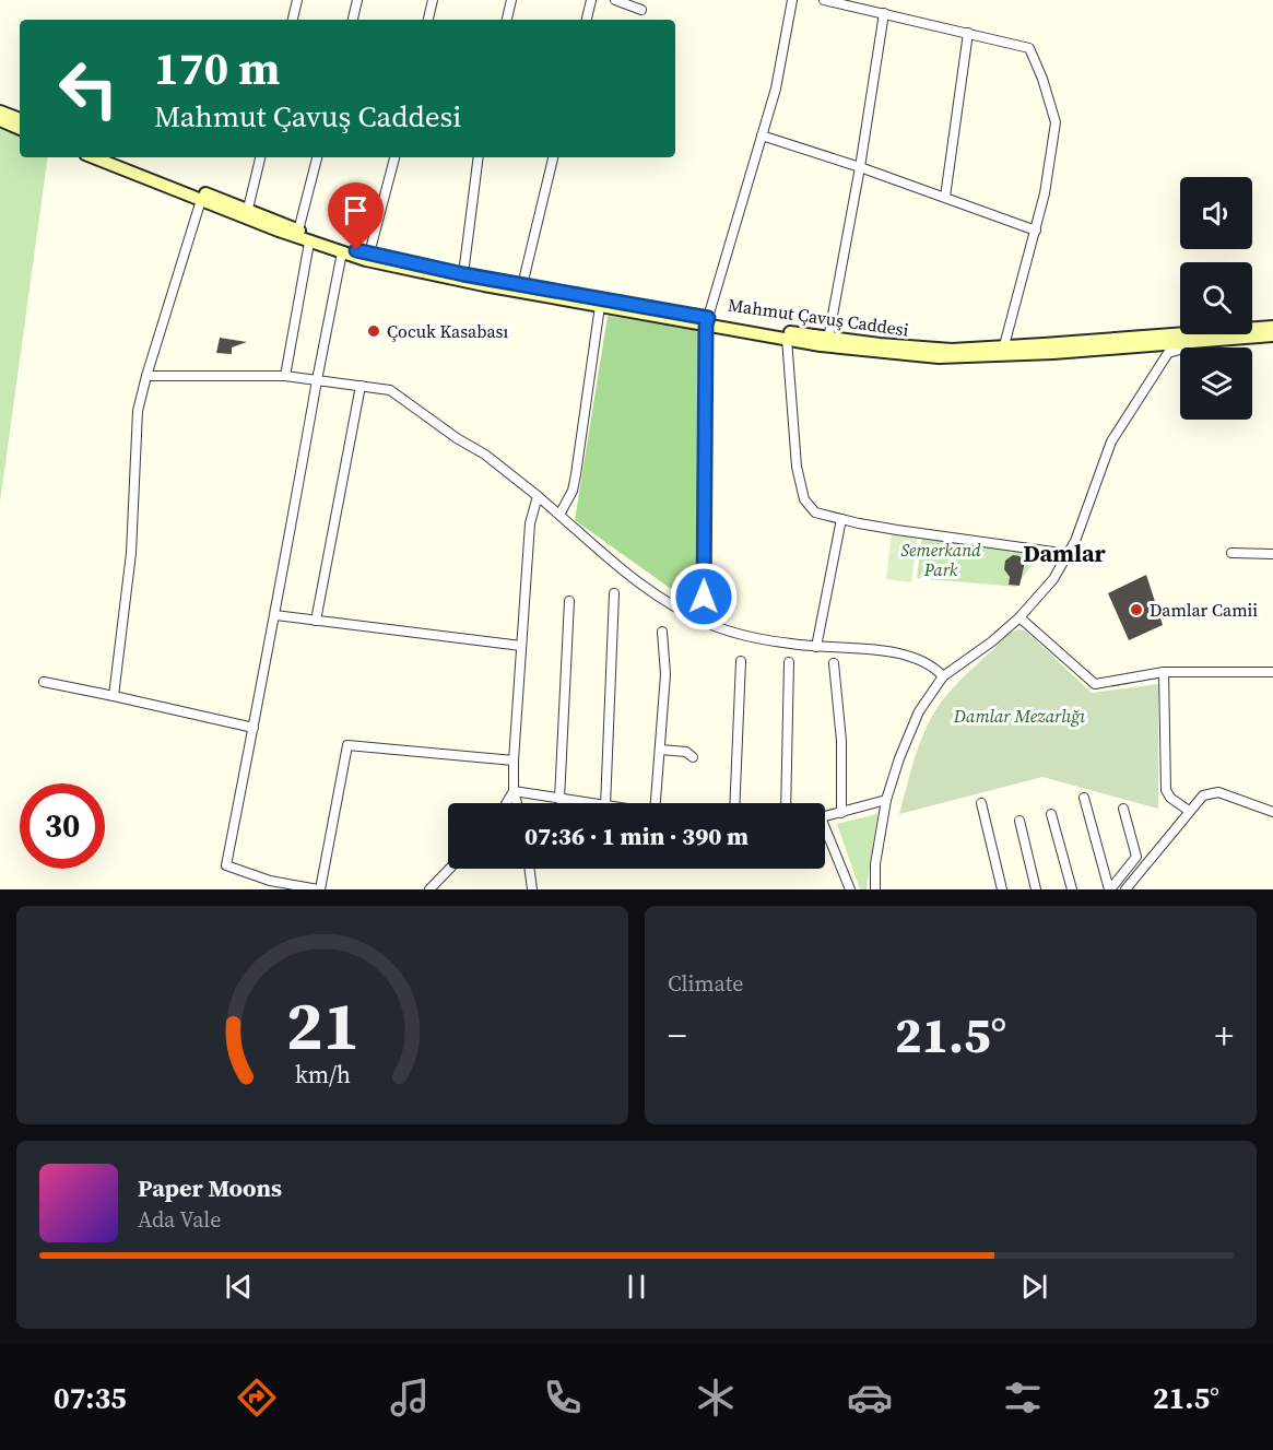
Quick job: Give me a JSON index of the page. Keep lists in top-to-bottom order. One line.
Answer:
{"streets":{"main road":["Mahmut Çavuş Caddesi"]},"districts":["Damlar"],"parks":["Semerkand Park","Damlar Mezarlığı"],"places":["Çocuk Kasabası","Damlar Camii"],"page":{"turn":["170 m","Mahmut Çavuş Caddesi"],"limit":"30","trip":"07:36 · 1 min · 390 m","tile":"Climate","heat":["−","21.5°","+"],"song":["Paper Moons","Ada Vale"],"tabs":["07:35","21.5°"],"gauge":["21","km/h"]}}
